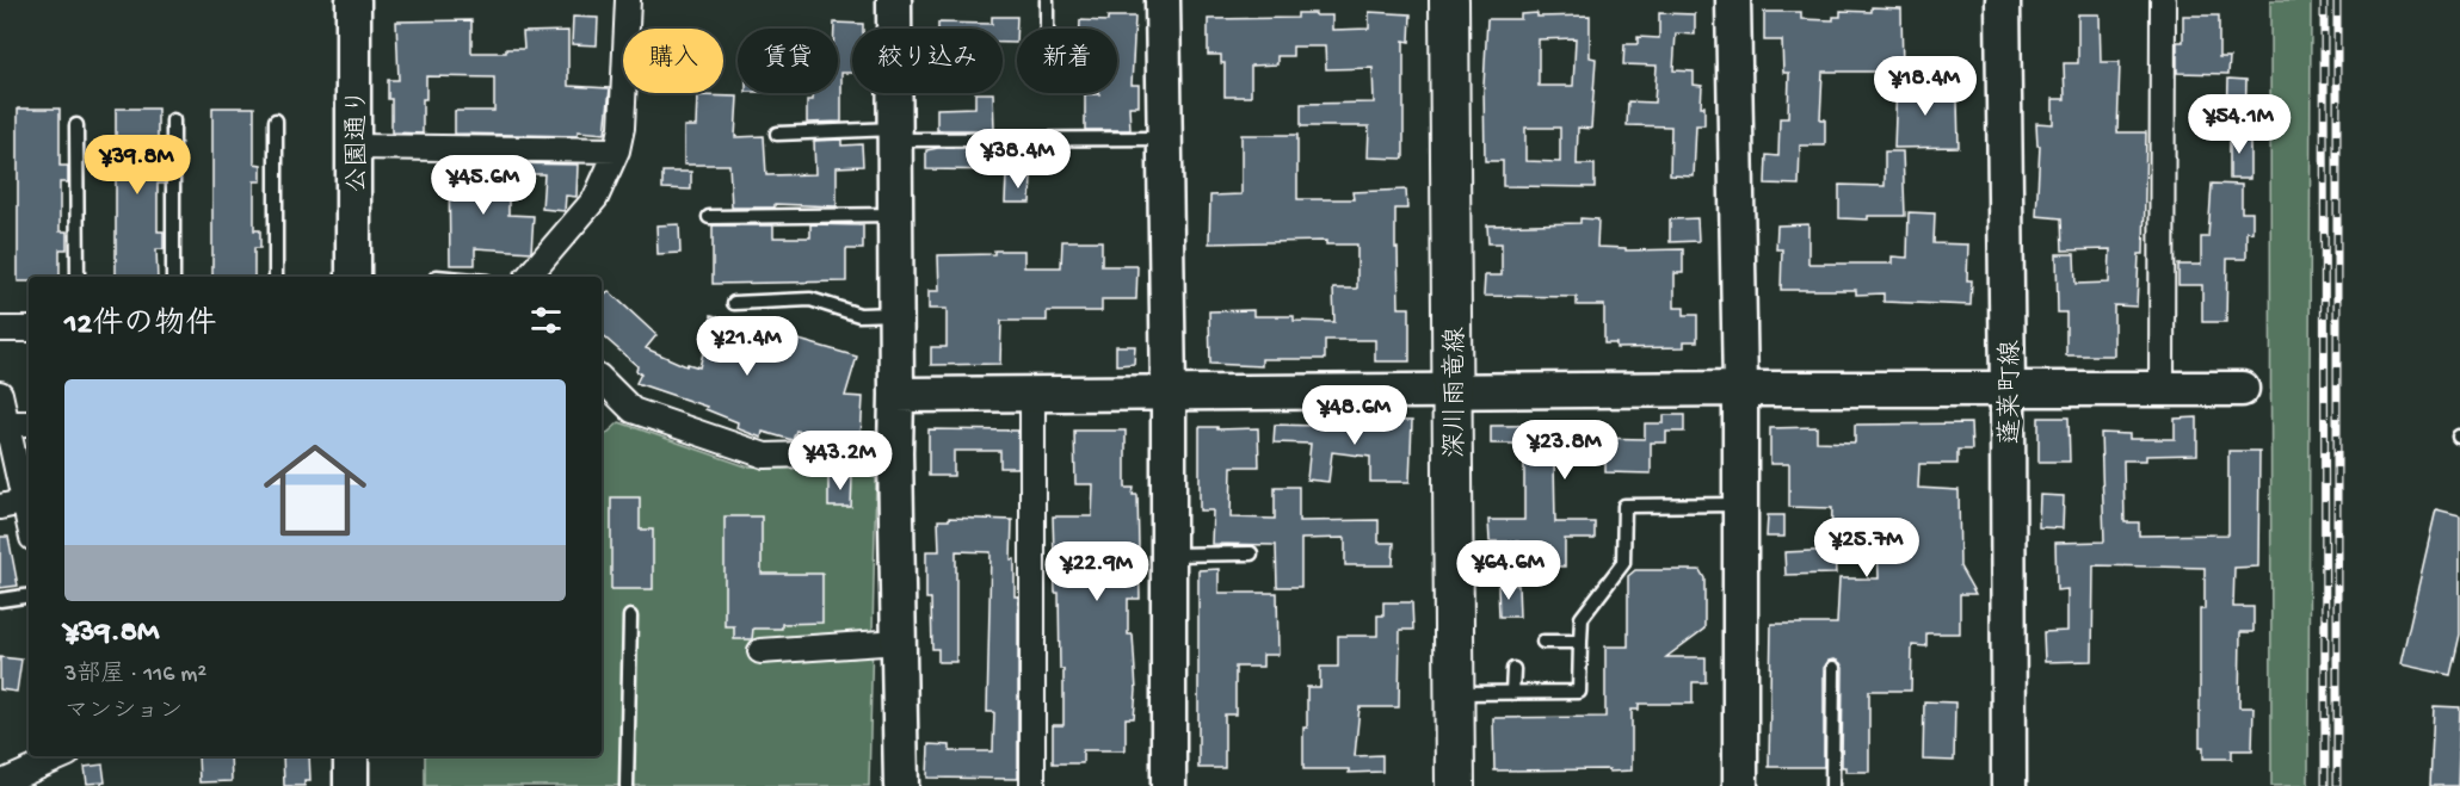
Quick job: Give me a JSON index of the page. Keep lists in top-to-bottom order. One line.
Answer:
{"streets":{"main road":["深川雨竜線"],"street":["公園通り","蓬莱町線"]},"page":{"chip":["購入","賃貸","絞り込み","新着"],"price":["¥18.4M","¥54.1M","¥38.4M","¥39.8M","¥45.6M","¥21.4M","¥48.6M","¥23.8M","¥43.2M","¥25.7M","¥64.6M","¥22.9M"],"heading":"12件の物件","list":[{"name":"¥39.8M","note":"3部屋 · 116 m² · マンション"}]}}
